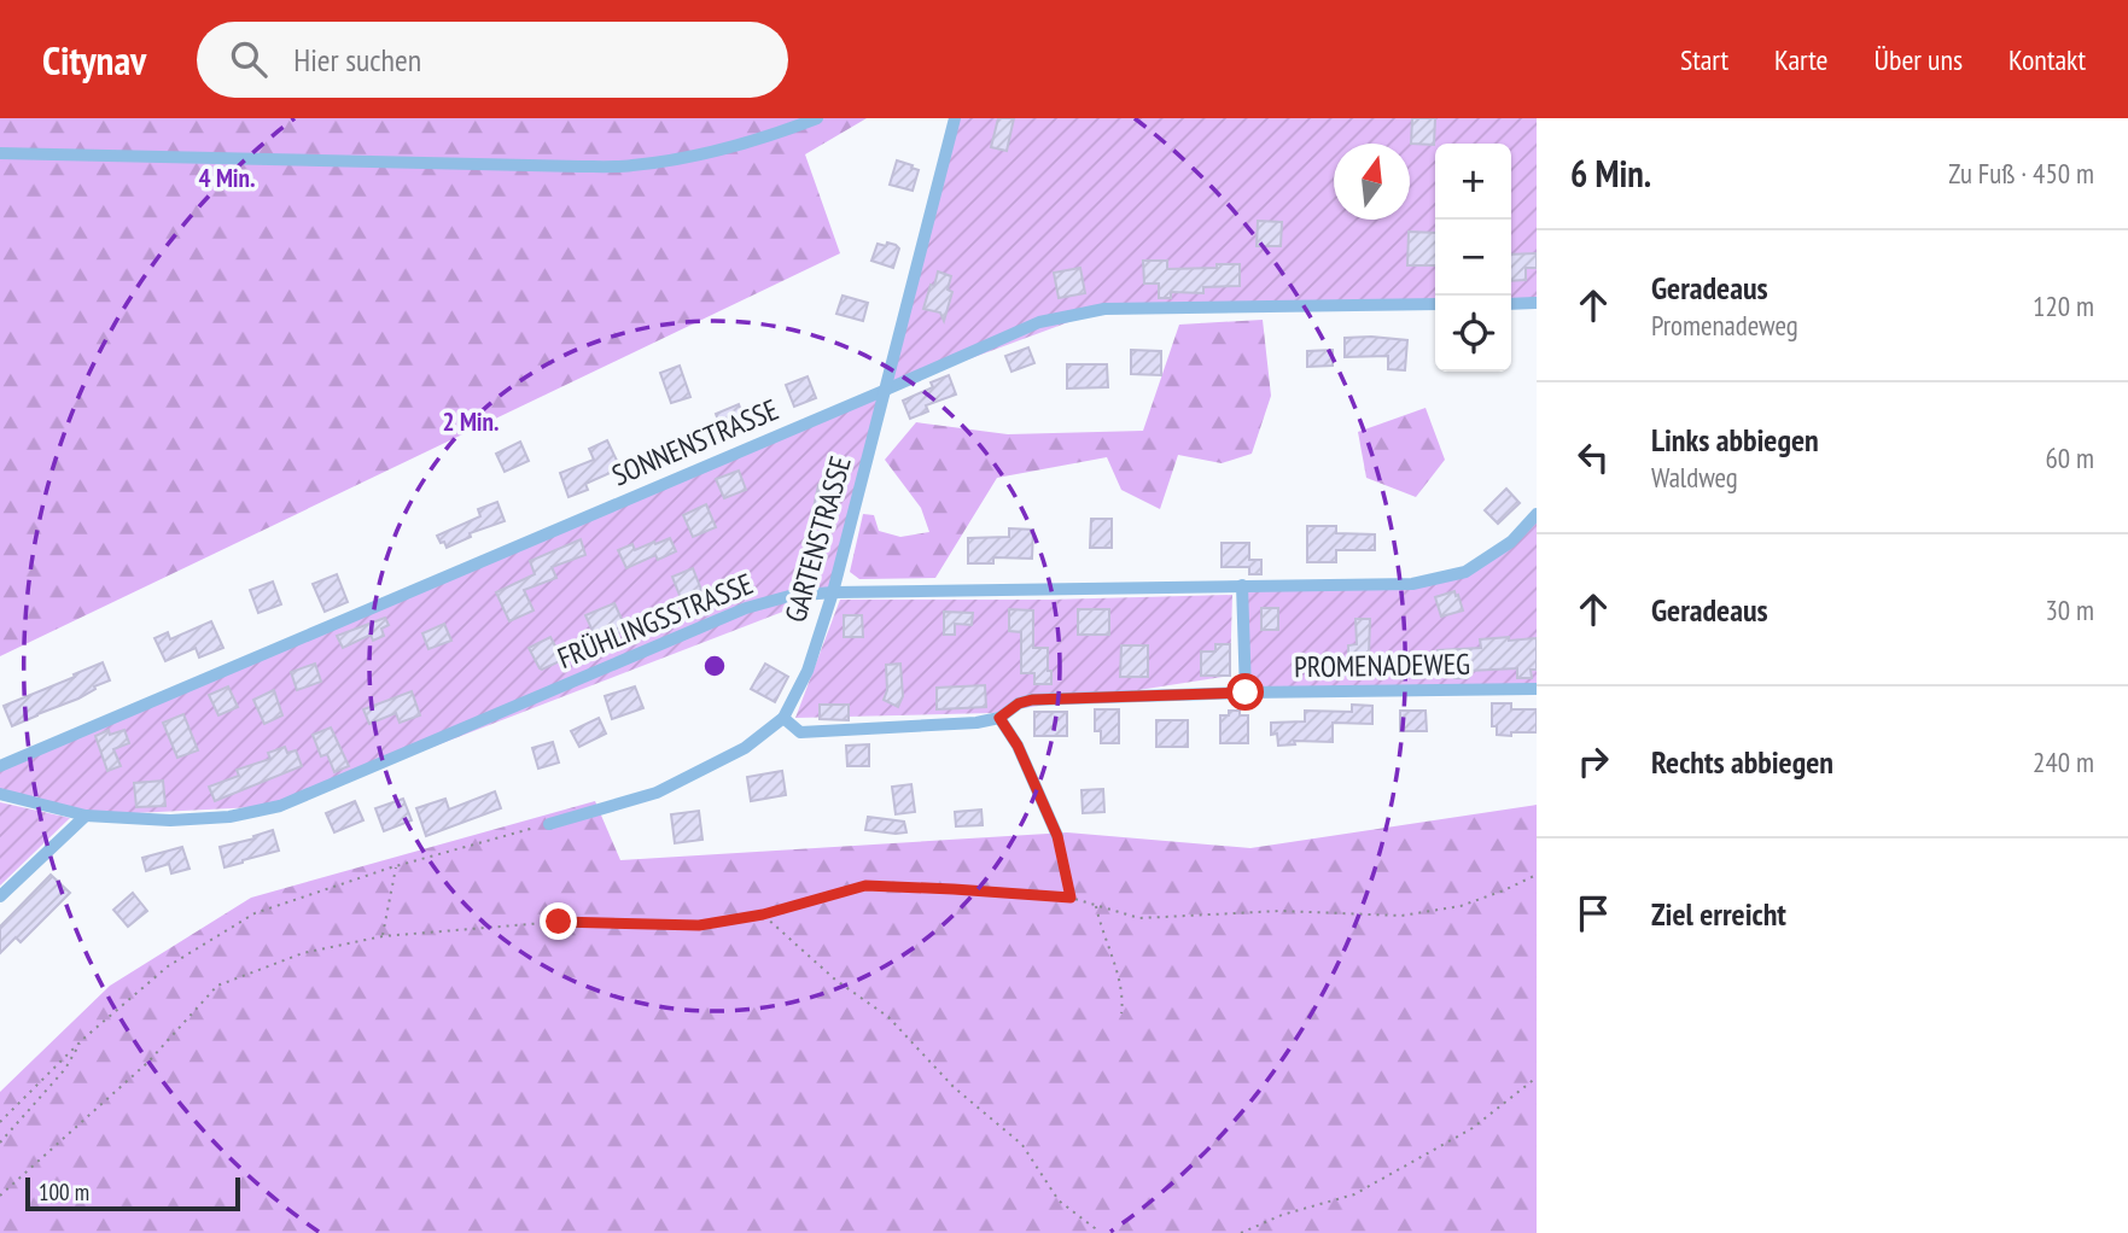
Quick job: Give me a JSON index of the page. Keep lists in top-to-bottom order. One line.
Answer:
{"streets":{"street":["SONNENSTRASSE","GARTENSTRASSE","FRÜHLINGSSTRASSE","PROMENADEWEG"]},"crossings":[["SONNENSTRASSE","GARTENSTRASSE"],["GARTENSTRASSE","FRÜHLINGSSTRASSE"],["GARTENSTRASSE","PROMENADEWEG"]],"scale_bar":"100 m","north":"top","page":{"header":"Citynav","search":"Hier suchen","nav":["Start","Karte","Über uns","Kontakt"],"heading":["6 Min.","Zu Fuß · 450 m"],"map_buttons":["+","−"],"list":[["Geradeaus","Promenadeweg","120 m"],["Links abbiegen","Waldweg","60 m"],["Geradeaus","30 m"],["Rechts abbiegen","240 m"],"Ziel erreicht"],"scale":"100 m"},"rings":["4 Min.","2 Min."]}
